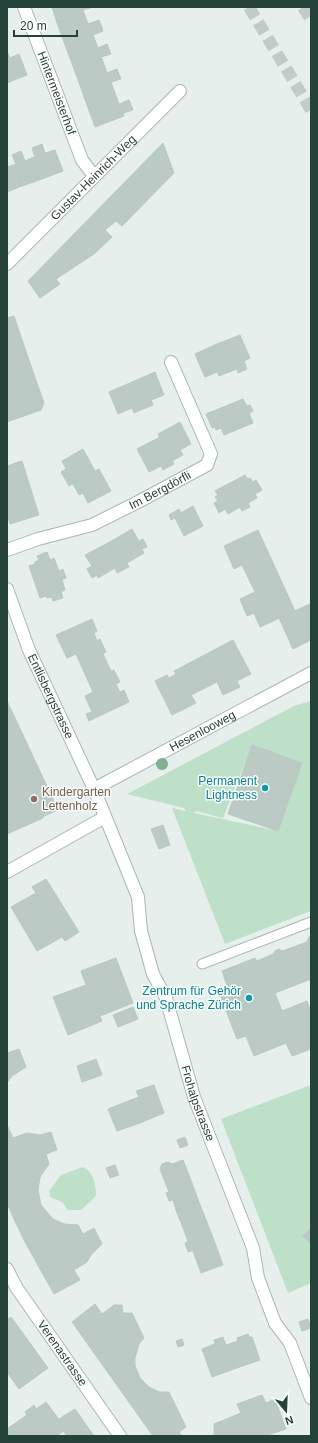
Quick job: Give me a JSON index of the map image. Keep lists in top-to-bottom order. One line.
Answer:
{"streets":{"street":["Hintermeisterhof","Gustav-Heinrich-Weg","Im Bergdörfli","Entlisbergstrasse","Hesenlooweg","Frohalpstrasse","Verenastrasse"]},"crossings":[["Hintermeisterhof","Gustav-Heinrich-Weg"],["Entlisbergstrasse","Hesenlooweg"],["Entlisbergstrasse","Frohalpstrasse"]],"places":["Permanent Lightness","Kindergarten Lettenholz","Zentrum für Gehör und Sprache Zürich"],"scale_bar":"20 m","north":"bottom"}
